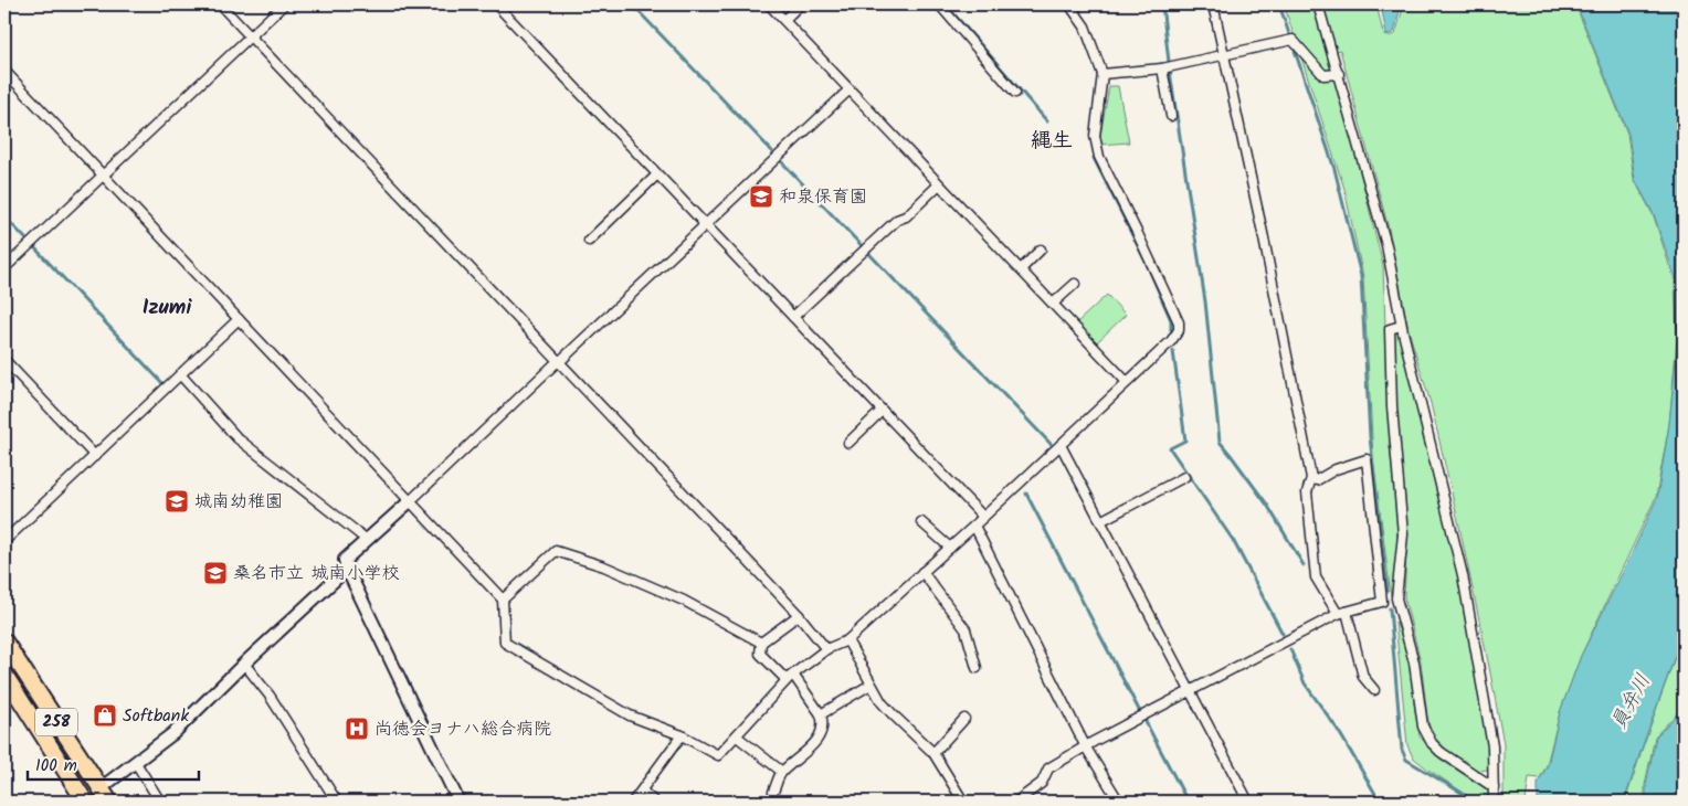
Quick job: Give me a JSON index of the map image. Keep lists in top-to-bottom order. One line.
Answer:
{"streets":{"highway":["258"]},"districts":["縄生","Izumi"],"water":["員弁川"],"places":{"school or university":["和泉保育園","城南幼稚園","桑名市立 城南小学校"],"shop":["Softbank"],"hospital":["尚徳会ヨナハ総合病院"]},"scale_bar":"100 m"}
